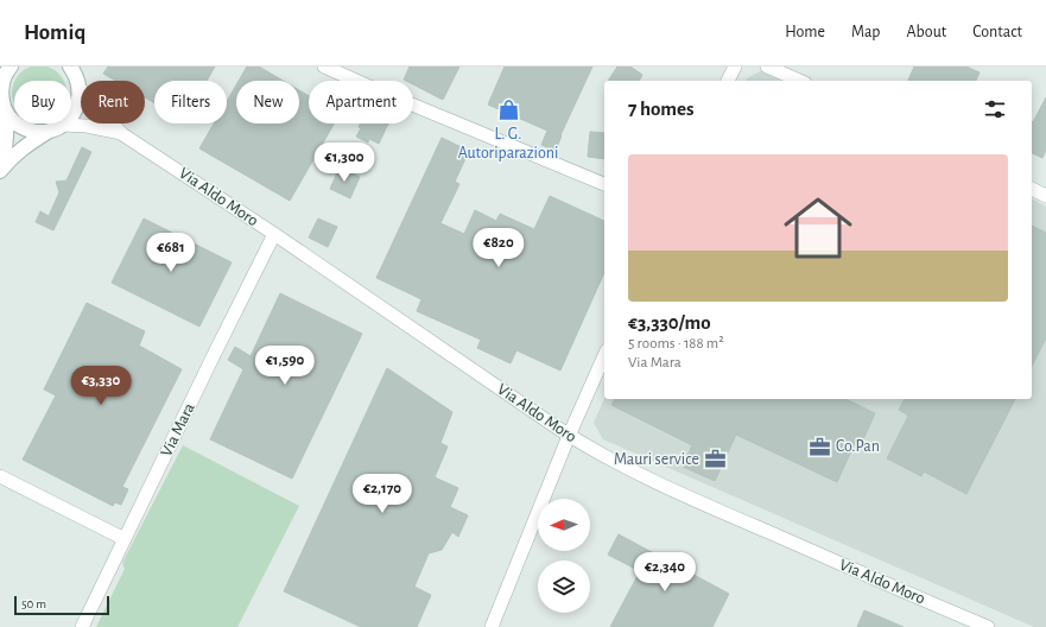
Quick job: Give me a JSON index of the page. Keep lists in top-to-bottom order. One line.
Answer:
{"streets":{"street":["Via Aldo Moro","Via Mara"]},"crossings":[["Via Aldo Moro","Via Mara"]],"places":{"shop":["L. G. Autoriparazioni"],"office":["Co.Pan","Mauri service"]},"scale_bar":"50 m","north":"left","page":{"header":"Homiq","nav":["Home","Map","About","Contact"],"chip":["Buy","Rent","Filters","New","Apartment"],"heading":"7 homes","list":[{"name":"€3,330/mo","note":"5 rooms · 188 m² · Via Mara"}],"price":["€1,300","€820","€681","€1,590","€3,330","€2,170","€2,340"],"scale":"50 m"}}
